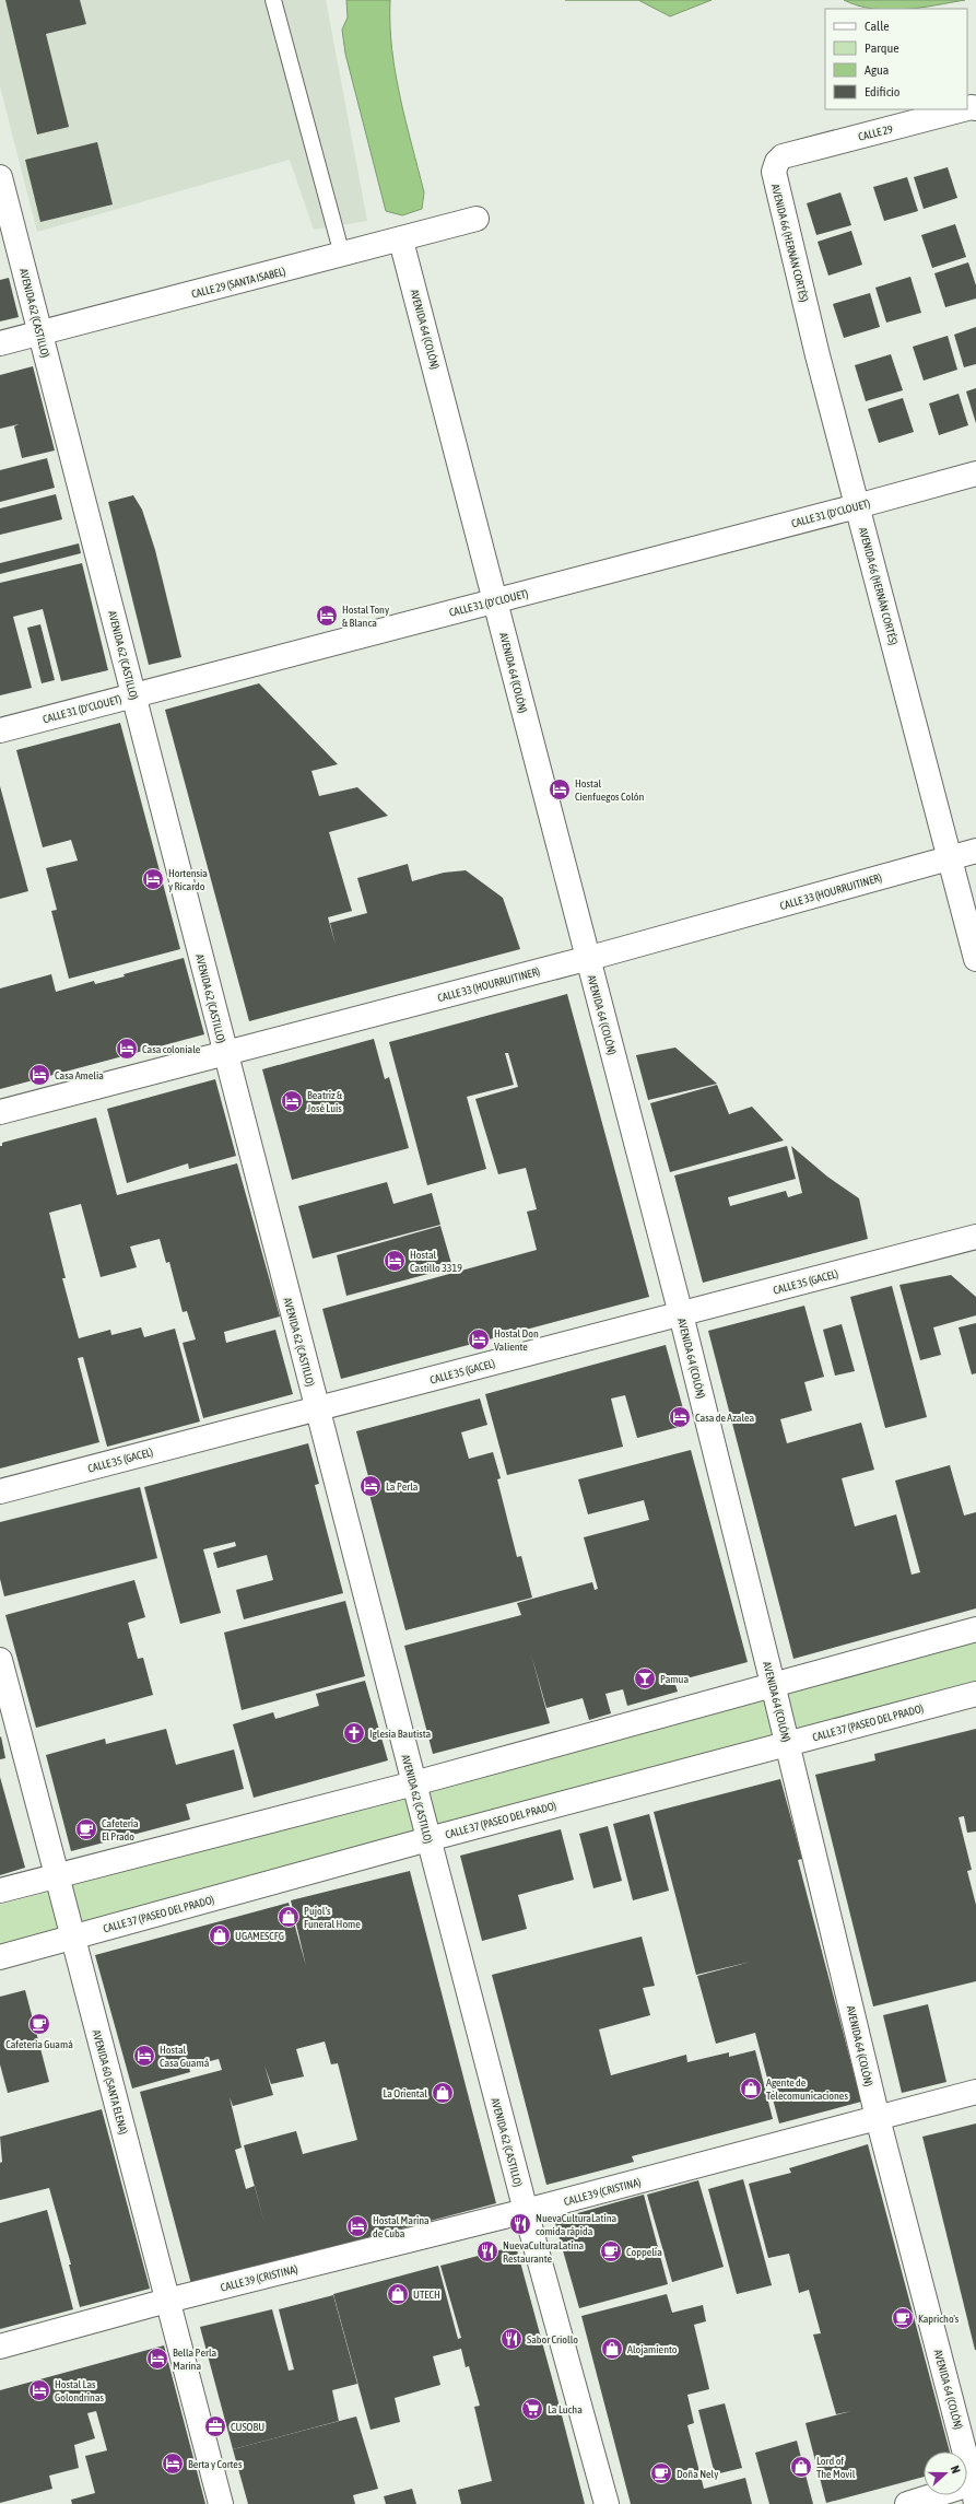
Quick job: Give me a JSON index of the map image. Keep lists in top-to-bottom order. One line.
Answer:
{"streets":{"street":["CALLE 29","AVENIDA 66 (HERNÁN CORTÉS)","CALLE 29 (SANTA ISABEL)","AVENIDA 62 (CASTILLO)","AVENIDA 64 (COLÓN)","CALLE 31 (D'CLOUET)","CALLE 33 (HOURRUITINER)","CALLE 35 (GACEL)","CALLE 37 (PASEO DEL PRADO)","AVENIDA 60 (SANTA ELENA)","CALLE 39 (CRISTINA)"]},"crossings":[["CALLE 29","AVENIDA 66 (HERNÁN CORTÉS)"],["AVENIDA 66 (HERNÁN CORTÉS)","CALLE 31 (D'CLOUET)"],["AVENIDA 66 (HERNÁN CORTÉS)","CALLE 33 (HOURRUITINER)"],["CALLE 29 (SANTA ISABEL)","AVENIDA 62 (CASTILLO)"],["CALLE 29 (SANTA ISABEL)","AVENIDA 64 (COLÓN)"],["AVENIDA 62 (CASTILLO)","CALLE 31 (D'CLOUET)"],["AVENIDA 62 (CASTILLO)","CALLE 33 (HOURRUITINER)"],["AVENIDA 62 (CASTILLO)","CALLE 35 (GACEL)"],["AVENIDA 62 (CASTILLO)","CALLE 37 (PASEO DEL PRADO)"],["AVENIDA 62 (CASTILLO)","CALLE 39 (CRISTINA)"],["AVENIDA 64 (COLÓN)","CALLE 31 (D'CLOUET)"],["AVENIDA 64 (COLÓN)","CALLE 33 (HOURRUITINER)"],["AVENIDA 64 (COLÓN)","CALLE 35 (GACEL)"],["AVENIDA 64 (COLÓN)","CALLE 37 (PASEO DEL PRADO)"],["AVENIDA 64 (COLÓN)","CALLE 39 (CRISTINA)"],["CALLE 37 (PASEO DEL PRADO)","AVENIDA 60 (SANTA ELENA)"],["AVENIDA 60 (SANTA ELENA)","CALLE 39 (CRISTINA)"]],"places":{"hotel":["Hostal Tony & Blanca","Hostal Cienfuegos Colón","Hortensia y Ricardo","Casa coloniale","Casa Amelia","Beatriz & José Luis","Hostal Castillo 3319","Hostal Don Valiente","Casa de Azalea","La Perla","Hostal Casa Guamá","Hostal Marina de Cuba","Bella Perla Marina","Hostal Las Golondrinas","Berta y Cortes"],"bar":["Pamua"],"church":["Iglesia Bautista"],"cafe":["Cafetería El Prado","Cafetería Guamá","Coppelia","Kapricho's","Doña Nely"],"shop":["Pujol's Funeral Home","UGAMESCFG","Agente de Telecomunicaciones","La Oriental","UTECH","Alojamiento","Lord of The Movil"],"restaurant":["NuevaCulturaLatina comida rápida","NuevaCulturaLatina Restaurante","Sabor Criollo"],"supermarket":["La Lucha"],"office":["CUSOBU"]},"legend":["Calle","Parque","Agua","Edificio"],"north":"right"}
